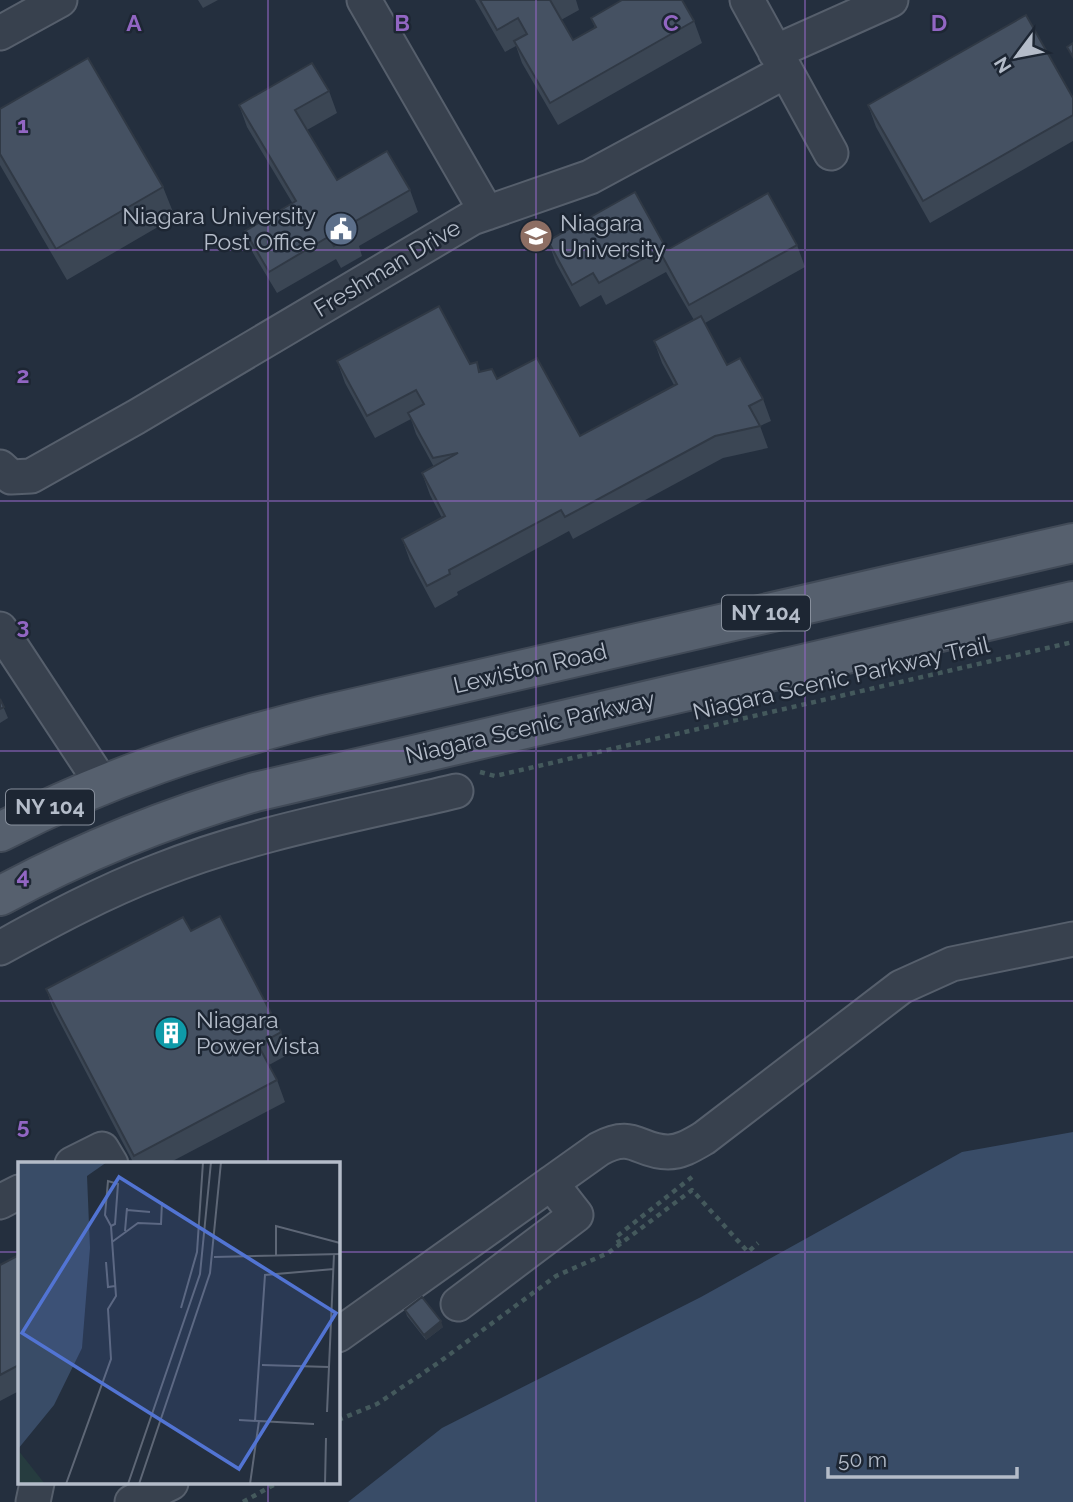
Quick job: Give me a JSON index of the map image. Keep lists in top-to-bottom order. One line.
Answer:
{"streets":{"main road":["NY 104","Lewiston Road","Niagara Scenic Parkway"],"street":["Freshman Drive"],"path":["Niagara Scenic Parkway Trail"]},"places":{"public building":["Niagara University Post Office"],"school or university":["Niagara University"],"building":["Niagara Power Vista"]},"scale_bar":"50 m","north":"bottom left","grid":{"columns":["A","B","C","D"],"rows":["1","2","3","4","5"]}}
